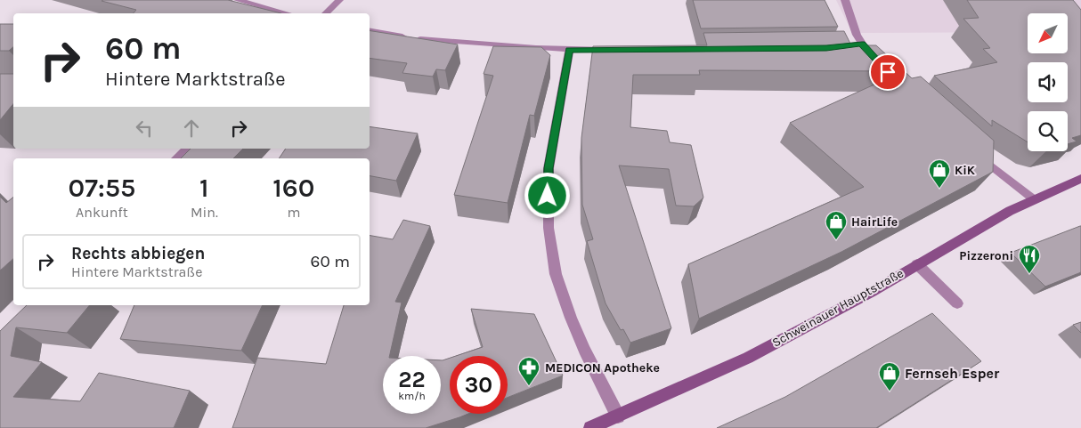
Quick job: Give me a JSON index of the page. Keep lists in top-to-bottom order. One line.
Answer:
{"streets":{"main road":["Schweinauer Hauptstraße"]},"places":{"shop":["KiK","HairLife","Fernseh Esper"],"restaurant":["Pizzeroni"],"pharmacy":["MEDICON Apotheke"]},"north":"bottom left","page":{"turn":["60 m","Hintere Marktstraße"],"eta":["07:55","Ankunft","1","Min.","160","m"],"list":[{"name":"Rechts abbiegen","note":"Hintere Marktstraße","value":"60 m"}],"speed":"22 km/h","limit":"30"}}
